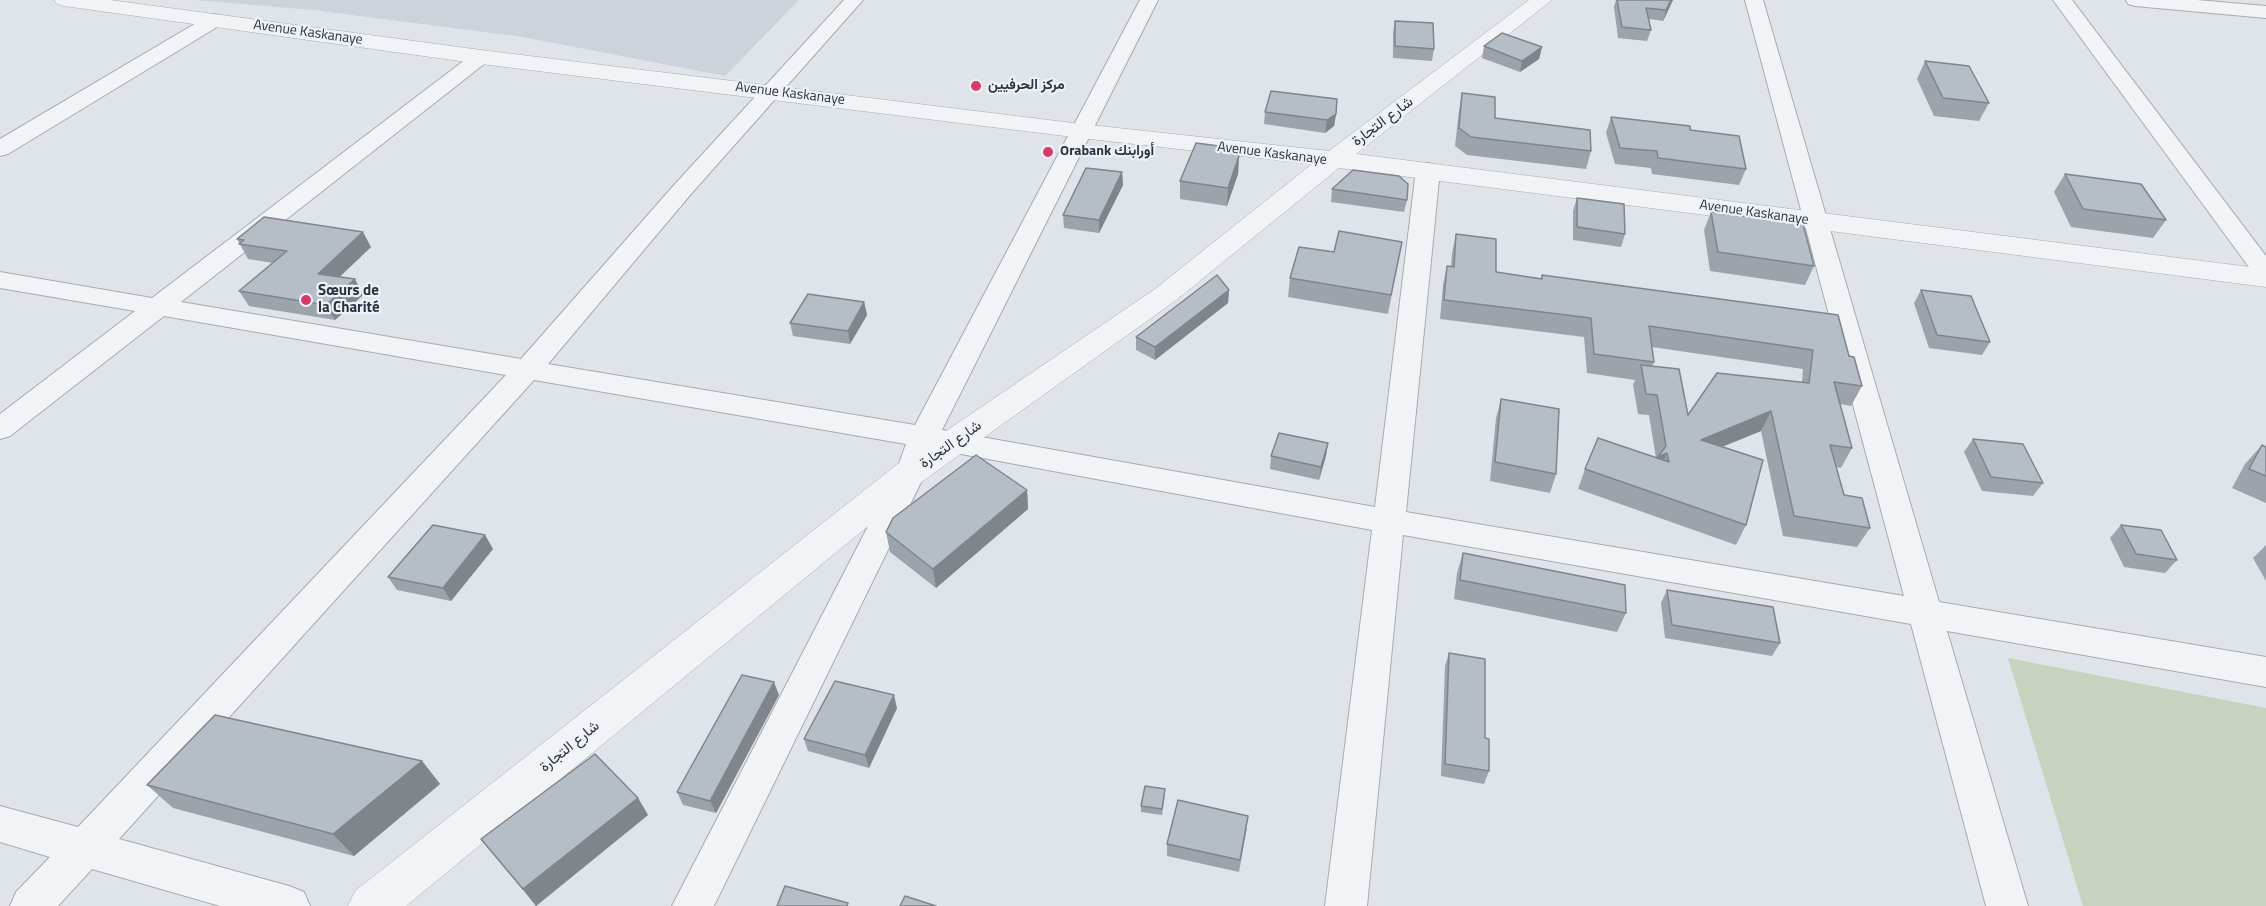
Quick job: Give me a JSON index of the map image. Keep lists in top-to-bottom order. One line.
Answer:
{"streets":{"street":["Avenue Kaskanaye","شارع التجارة"]},"crossings":[["Avenue Kaskanaye","شارع التجارة"]],"places":["مركز الحرفيين","Orabank أورابنك","Sœurs de la Charité"]}
